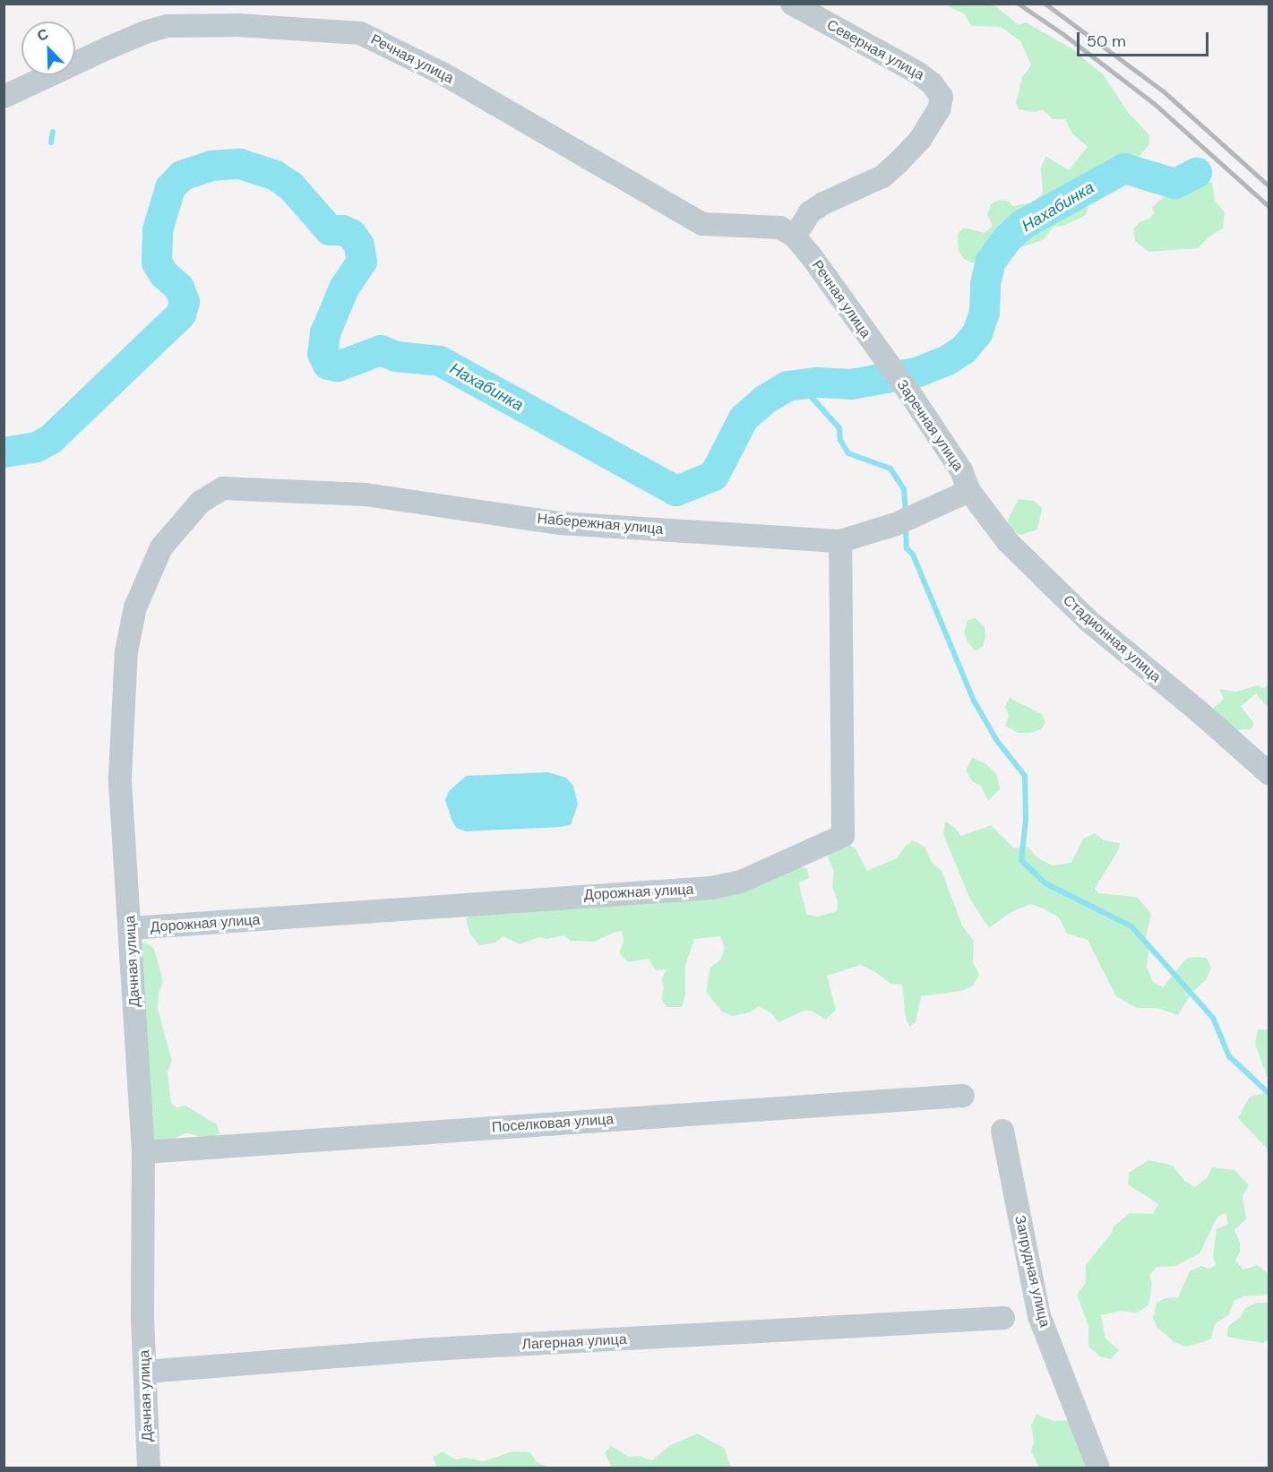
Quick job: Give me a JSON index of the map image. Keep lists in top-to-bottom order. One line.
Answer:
{"streets":{"street":["Северная улица","Речная улица","Заречная улица","Набережная улица","Стадионная улица","Дорожная улица","Дачная улица","Поселковая улица","Запрудная улица","Лагерная улица"]},"crossings":[["Северная улица","Речная улица"],["Речная улица","Заречная улица"],["Заречная улица","Набережная улица"],["Заречная улица","Стадионная улица"],["Набережная улица","Стадионная улица"],["Набережная улица","Дорожная улица"],["Набережная улица","Дачная улица"],["Дорожная улица","Дачная улица"],["Дачная улица","Поселковая улица"],["Дачная улица","Лагерная улица"]],"water":["Нахабинка"],"scale_bar":"50 m","north":"top left"}
